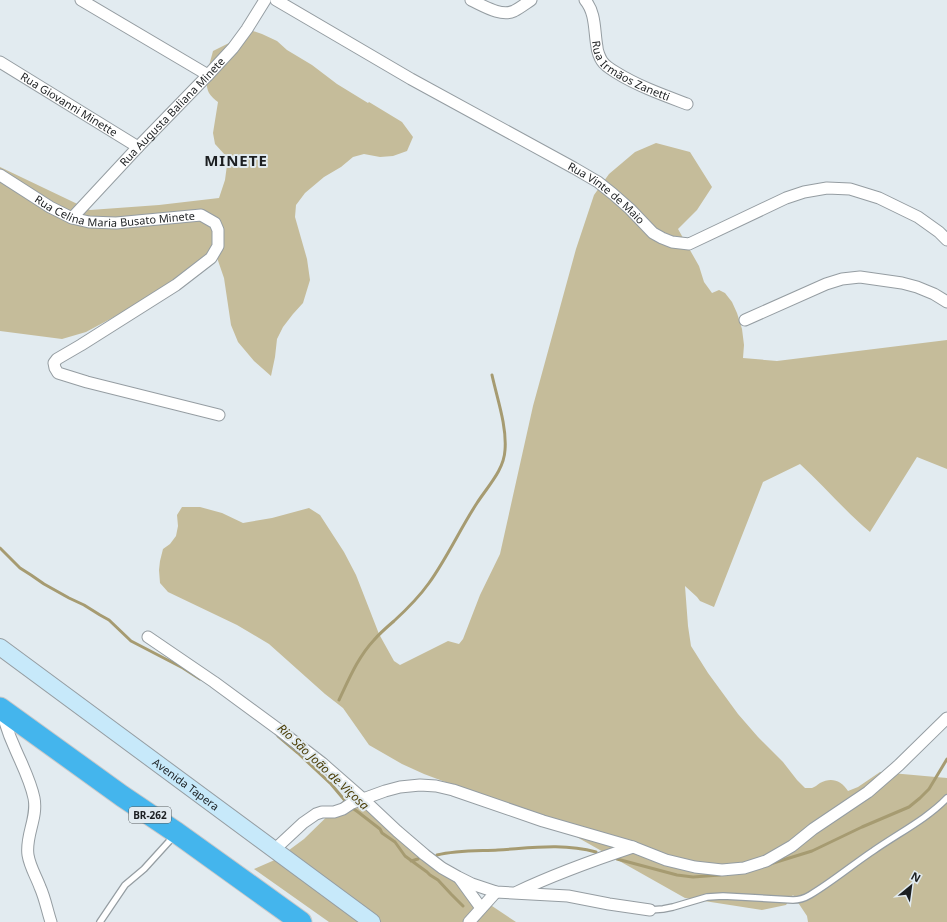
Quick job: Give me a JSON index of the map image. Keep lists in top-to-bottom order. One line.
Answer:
{"streets":{"highway":["BR-262"],"street":["Rua Irmãos Zanetti","Rua Giovanni Minette","Rua Augusta Baliana Minete","Rua Vinte de Maio","Rua Celina Maria Busato Minete","Avenida Tapera"]},"crossings":[["Rua Giovanni Minette","Rua Augusta Baliana Minete"],["Rua Augusta Baliana Minete","Rua Celina Maria Busato Minete"]],"districts":["MINETE"],"water":["Rio São João de Viçosa"],"north":"top right"}
